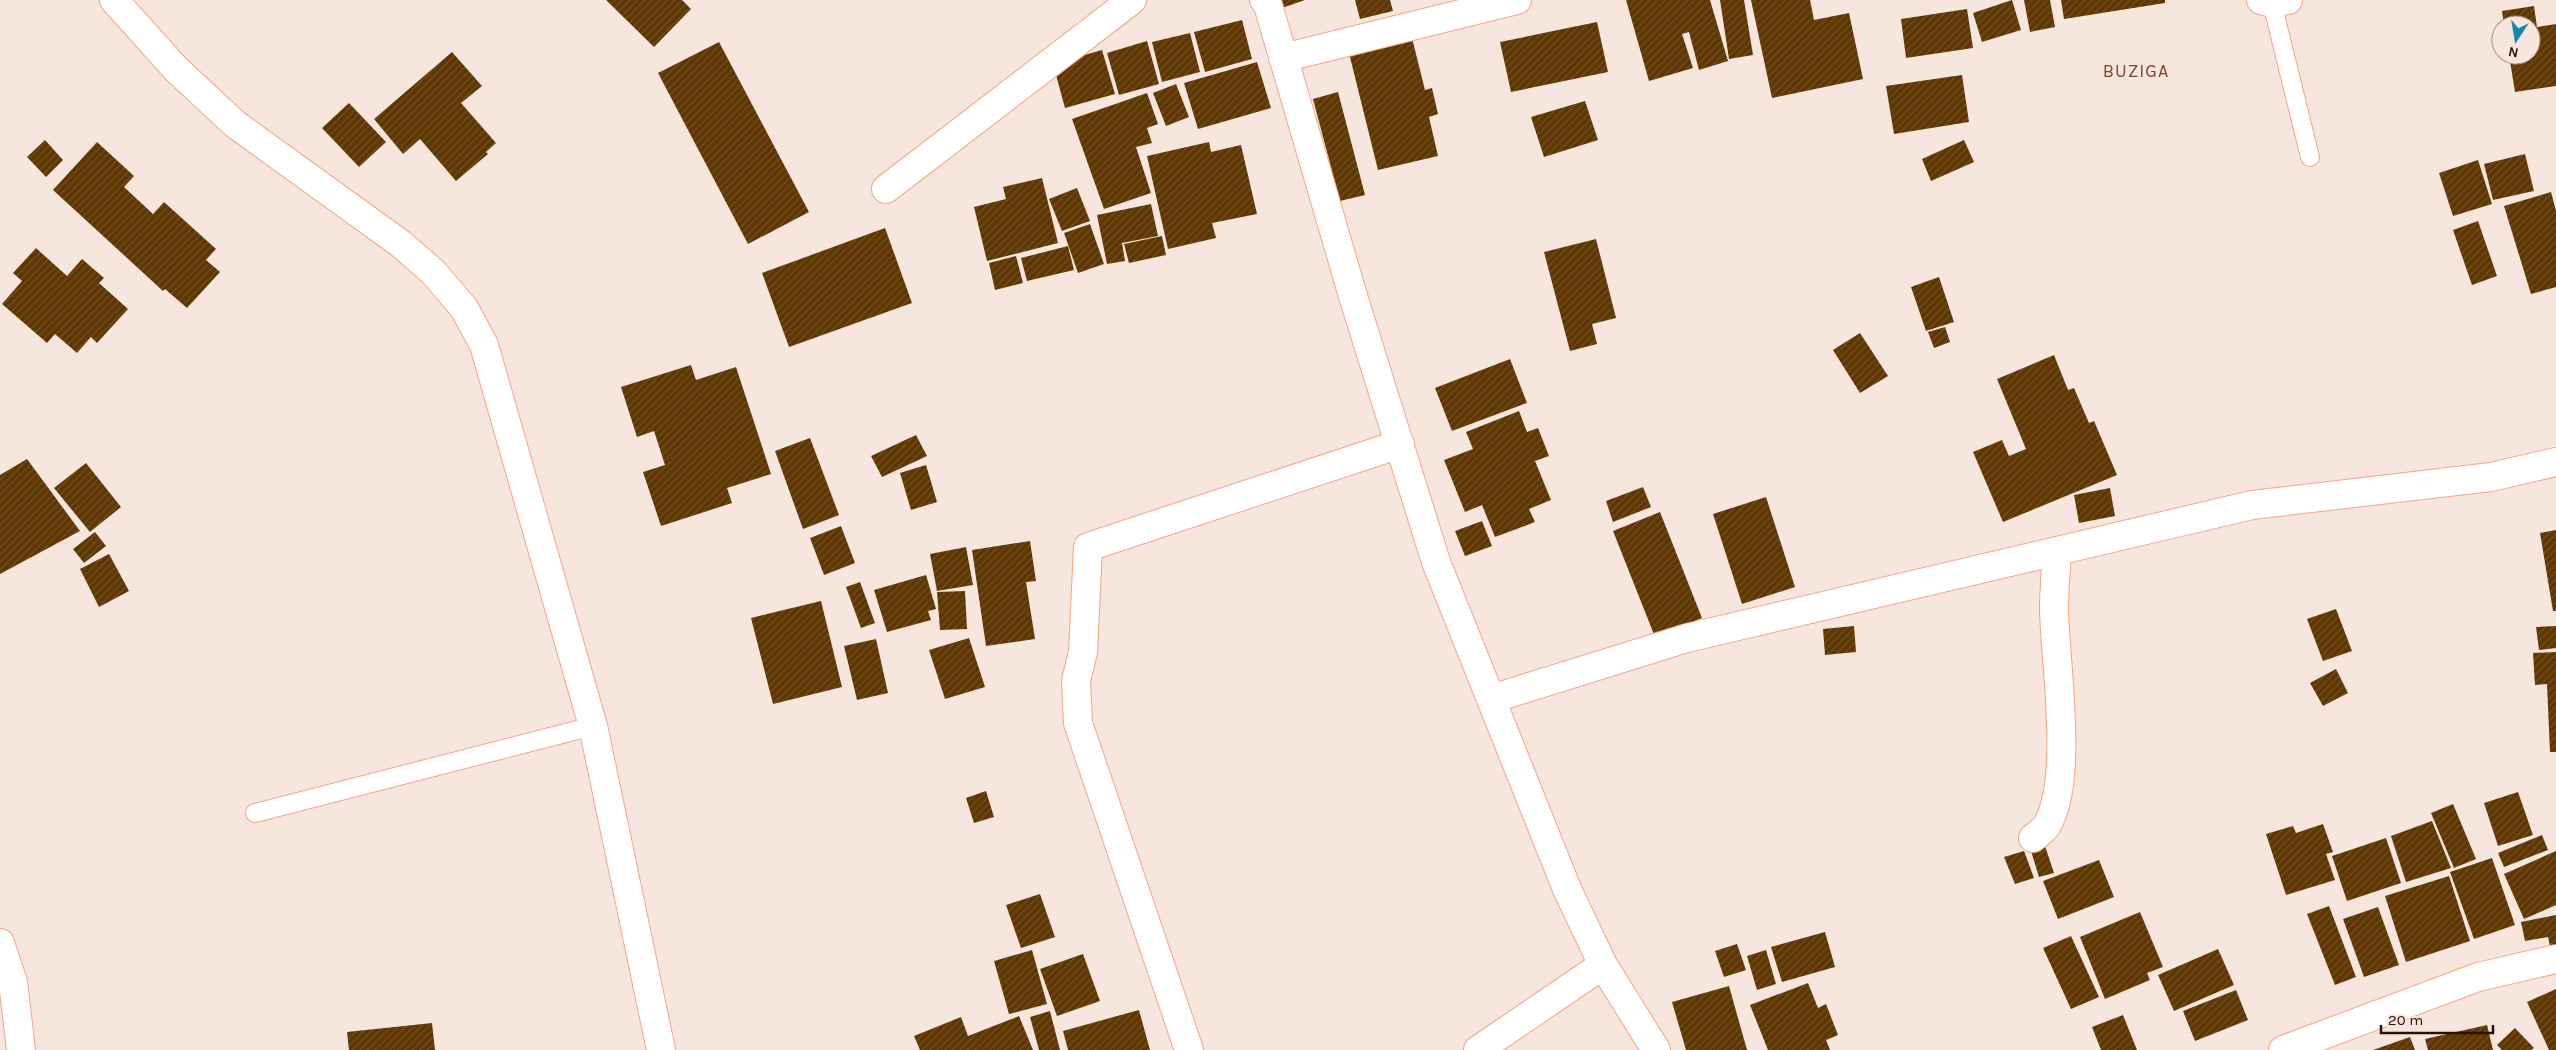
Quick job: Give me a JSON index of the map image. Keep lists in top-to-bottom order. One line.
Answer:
{"districts":["BUZIGA"],"scale_bar":"20 m","north":"bottom"}
